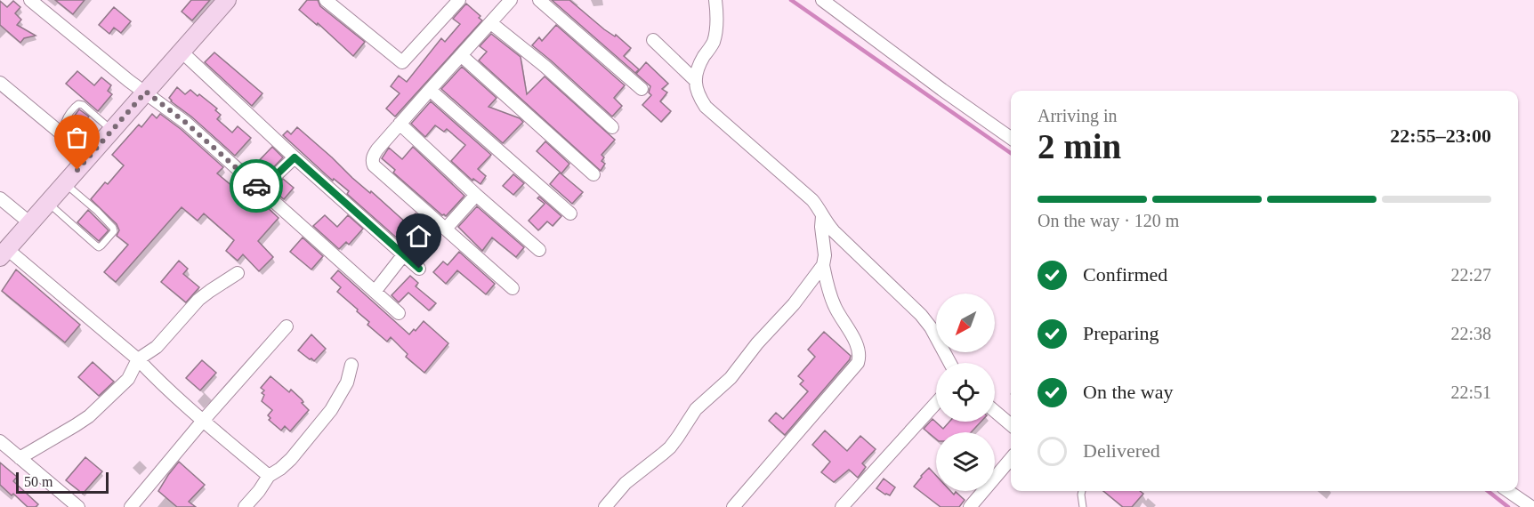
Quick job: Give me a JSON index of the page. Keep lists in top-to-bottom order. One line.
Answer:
{"scale_bar":"50 m","north":"bottom left","page":{"heading":["2 min","Arriving in","22:55–23:00"],"bar":"On the way · 120 m","list":[["Confirmed","22:27"],["Preparing","22:38"],["On the way","22:51"],"Delivered"],"scale":"50 m"}}
